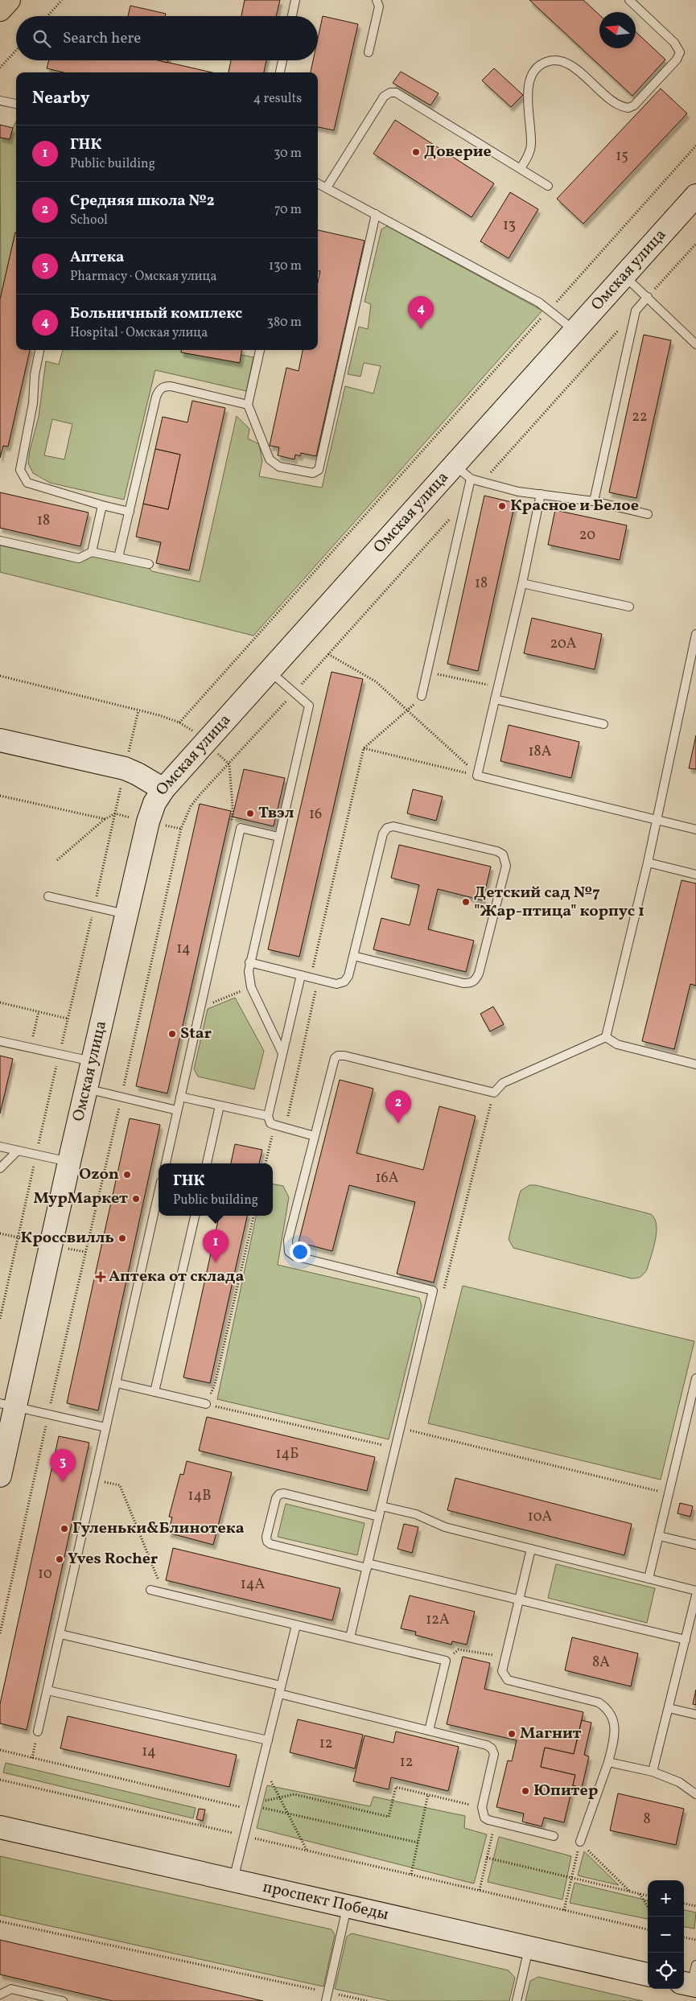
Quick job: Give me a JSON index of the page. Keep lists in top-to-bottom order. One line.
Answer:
{"streets":{"main road":["Омская улица","проспект Победы"]},"places":{"other":["Доверие","Красное и Белое","Твэл","Детский сад №7 \"Жар-птица\" корпус 1","Star","Ozon","МурМаркет","Кроссвилль","Гуленьки&Блинотека","Yves Rocher","Магнит","Юпитер"],"health":["Аптека от склада"]},"house_numbers":["15","13","22","18","20","18","20А","18А","16","14","16А","14Б","14В","10А","10","14А","12А","8А","12","14","12","8"],"north":"left","page":{"search":"Search here","heading":["Nearby","4 results"],"list":[{"mark":"1","name":"ГНК","note":"Public building","value":"30 m"},{"mark":"2","name":"Средняя школа №2","note":"School","value":"70 m"},{"mark":"3","name":"Аптека","note":"Pharmacy · Омская улица","value":"130 m"},{"mark":"4","name":"Больничный комплекс","note":"Hospital · Омская улица","value":"380 m"}],"pins":["4","2","1","3"],"popup":["ГНК","Public building"],"map_buttons":["+","−"]}}
